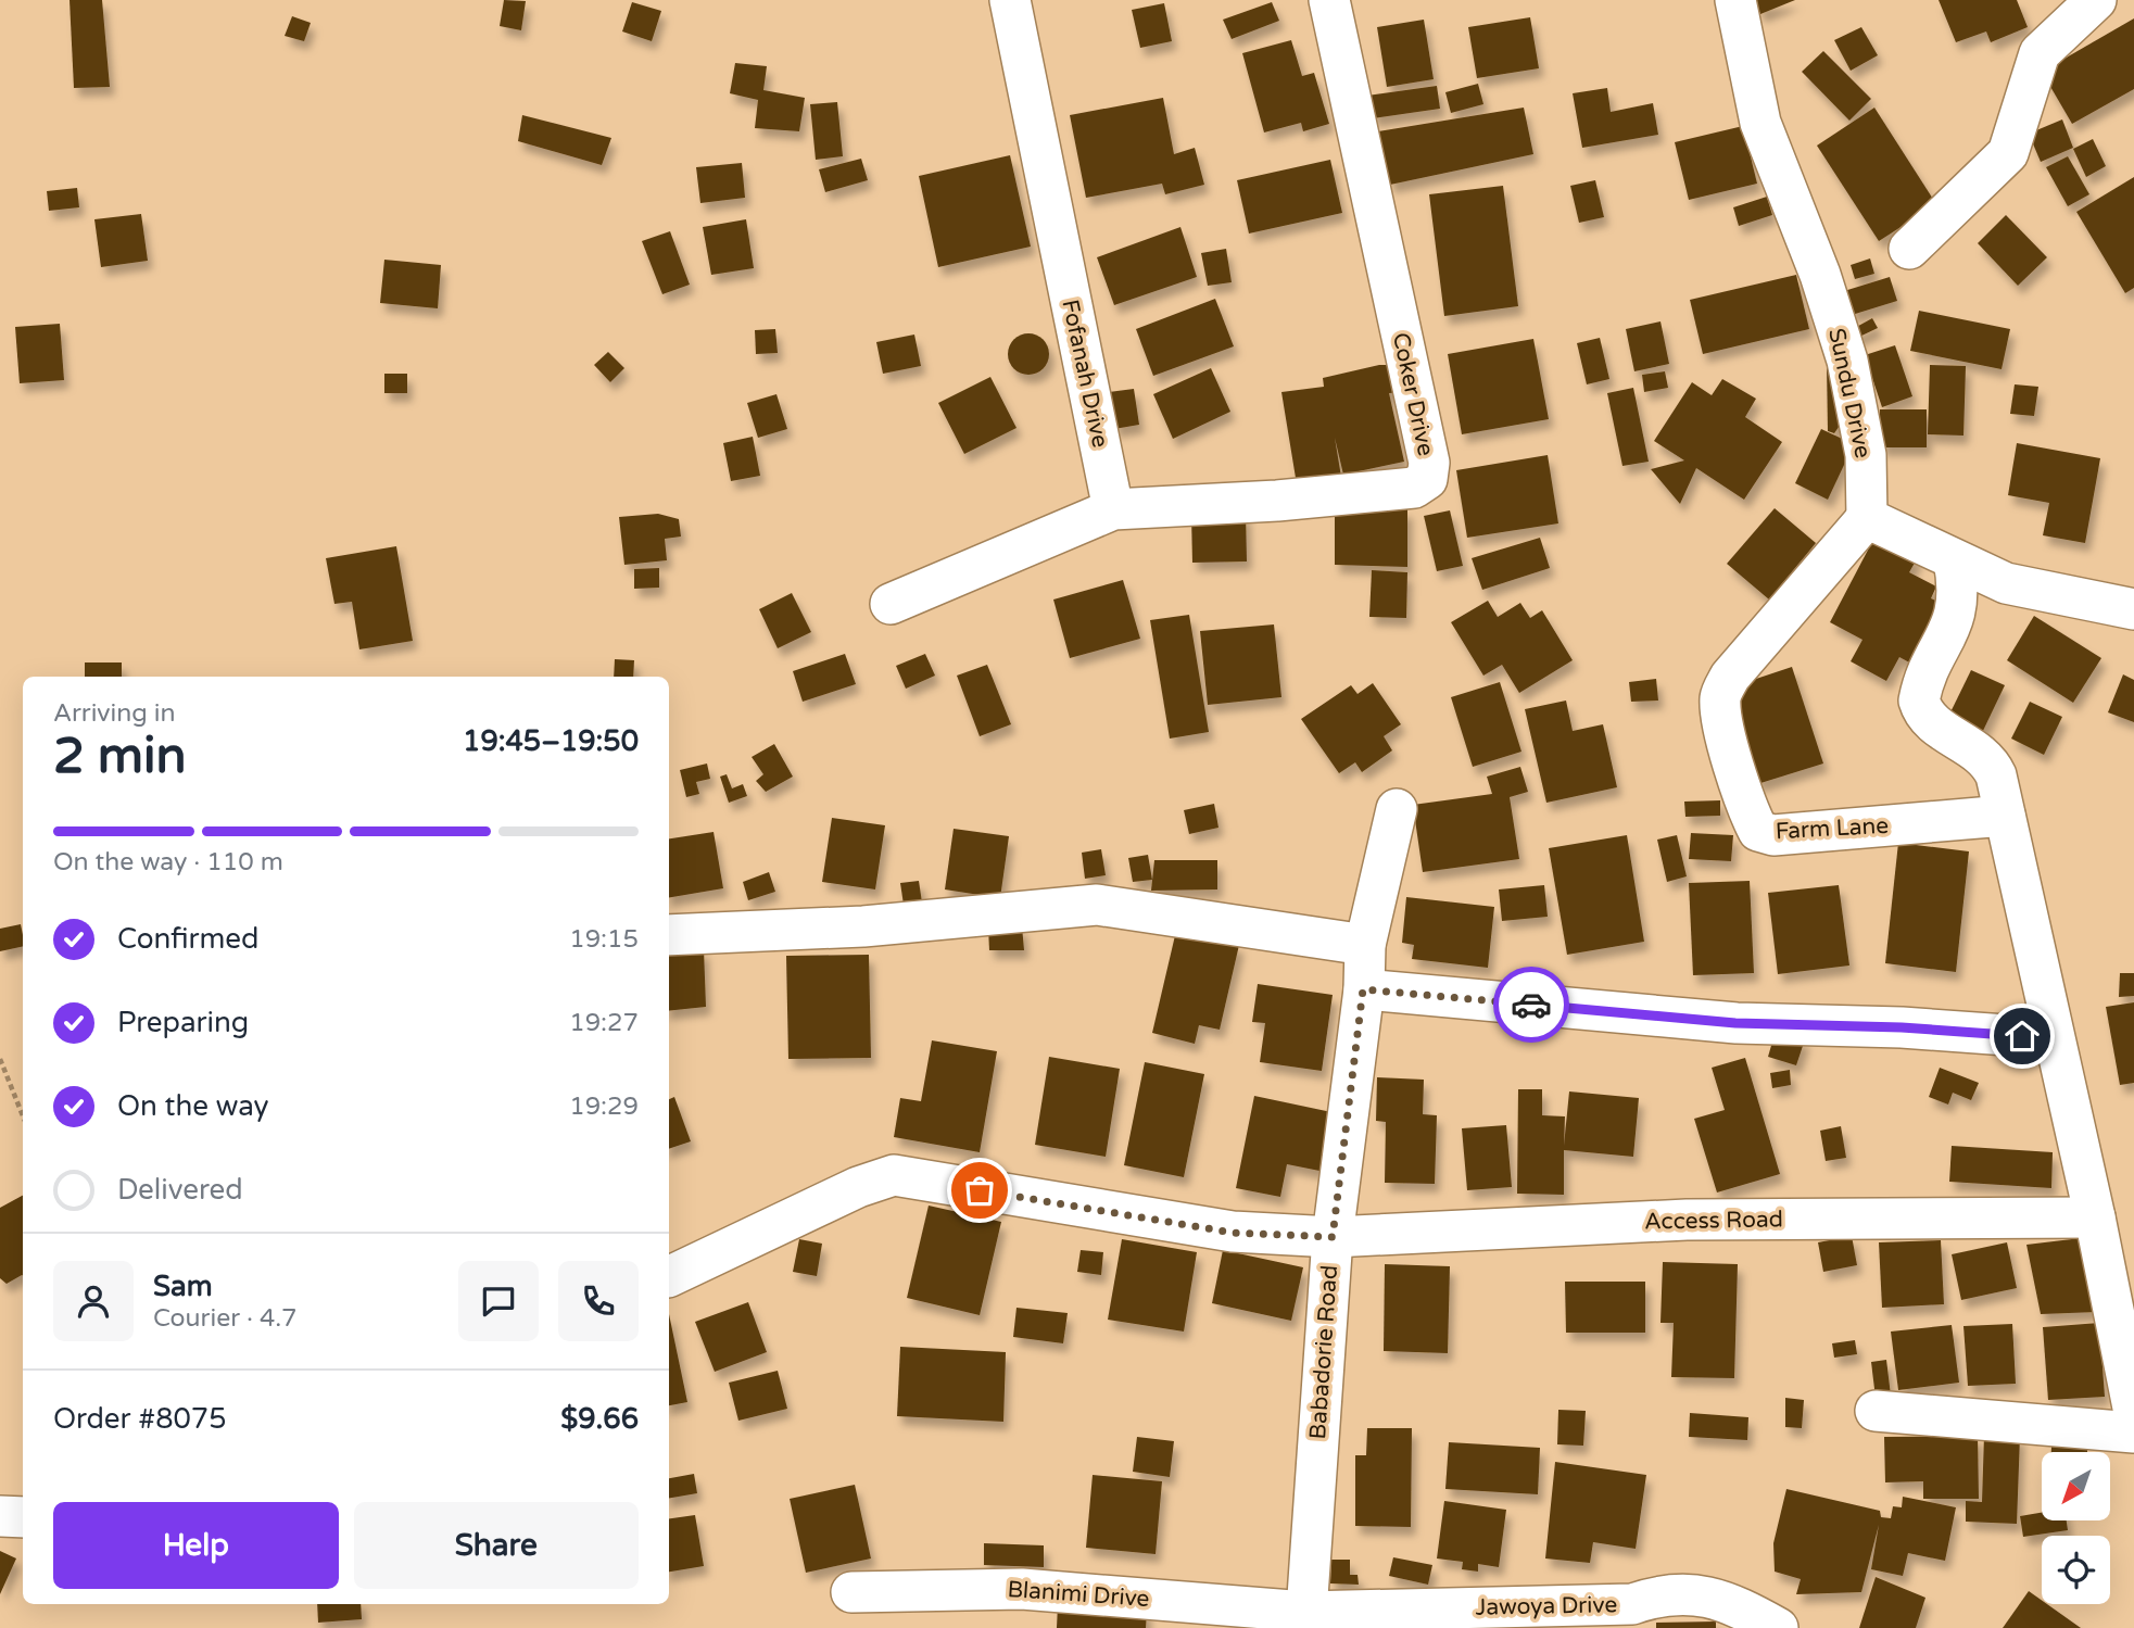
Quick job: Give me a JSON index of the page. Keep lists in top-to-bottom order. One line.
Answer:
{"streets":{"street":["Fofanah Drive","Sundu Drive","Coker Drive","Farm Lane","Access Road","Babadorie Road","Blanimi Drive","Jawoya Drive"]},"crossings":[["Fofanah Drive","Coker Drive"],["Sundu Drive","Farm Lane"],["Access Road","Babadorie Road"],["Babadorie Road","Blanimi Drive"],["Babadorie Road","Jawoya Drive"],["Blanimi Drive","Jawoya Drive"]],"north":"bottom left","page":{"heading":["2 min","Arriving in","19:45–19:50"],"panel":["Sam","Courier · 4.7","Order #8075","$9.66"],"bar":"On the way · 110 m","list":[["Confirmed","19:15"],["Preparing","19:27"],["On the way","19:29"],"Delivered"],"buttons":["Help","Share"]}}
